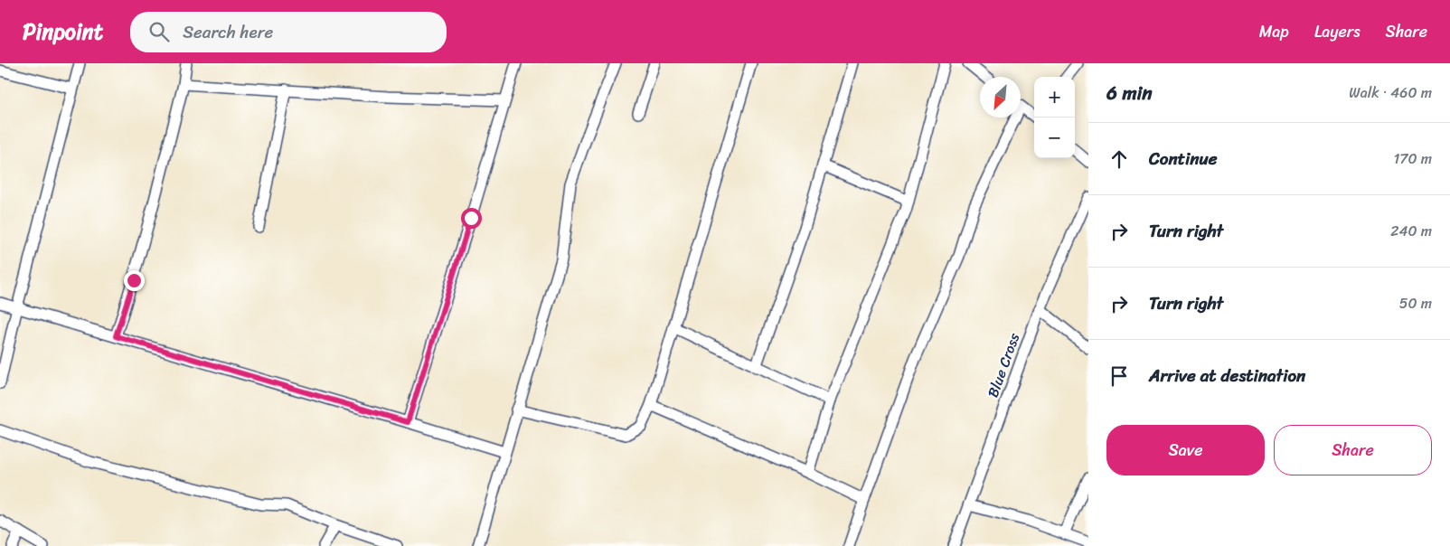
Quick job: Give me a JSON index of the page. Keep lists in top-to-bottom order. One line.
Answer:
{"streets":{"street":["Blue Cross"]},"north":"bottom left","page":{"header":"Pinpoint","search":"Search here","nav":["Map","Layers","Share"],"heading":["6 min","Walk · 460 m"],"map_buttons":["+","−"],"list":[["Continue","170 m"],["Turn right","240 m"],["Turn right","50 m"],"Arrive at destination"],"buttons":["Save","Share"]}}
